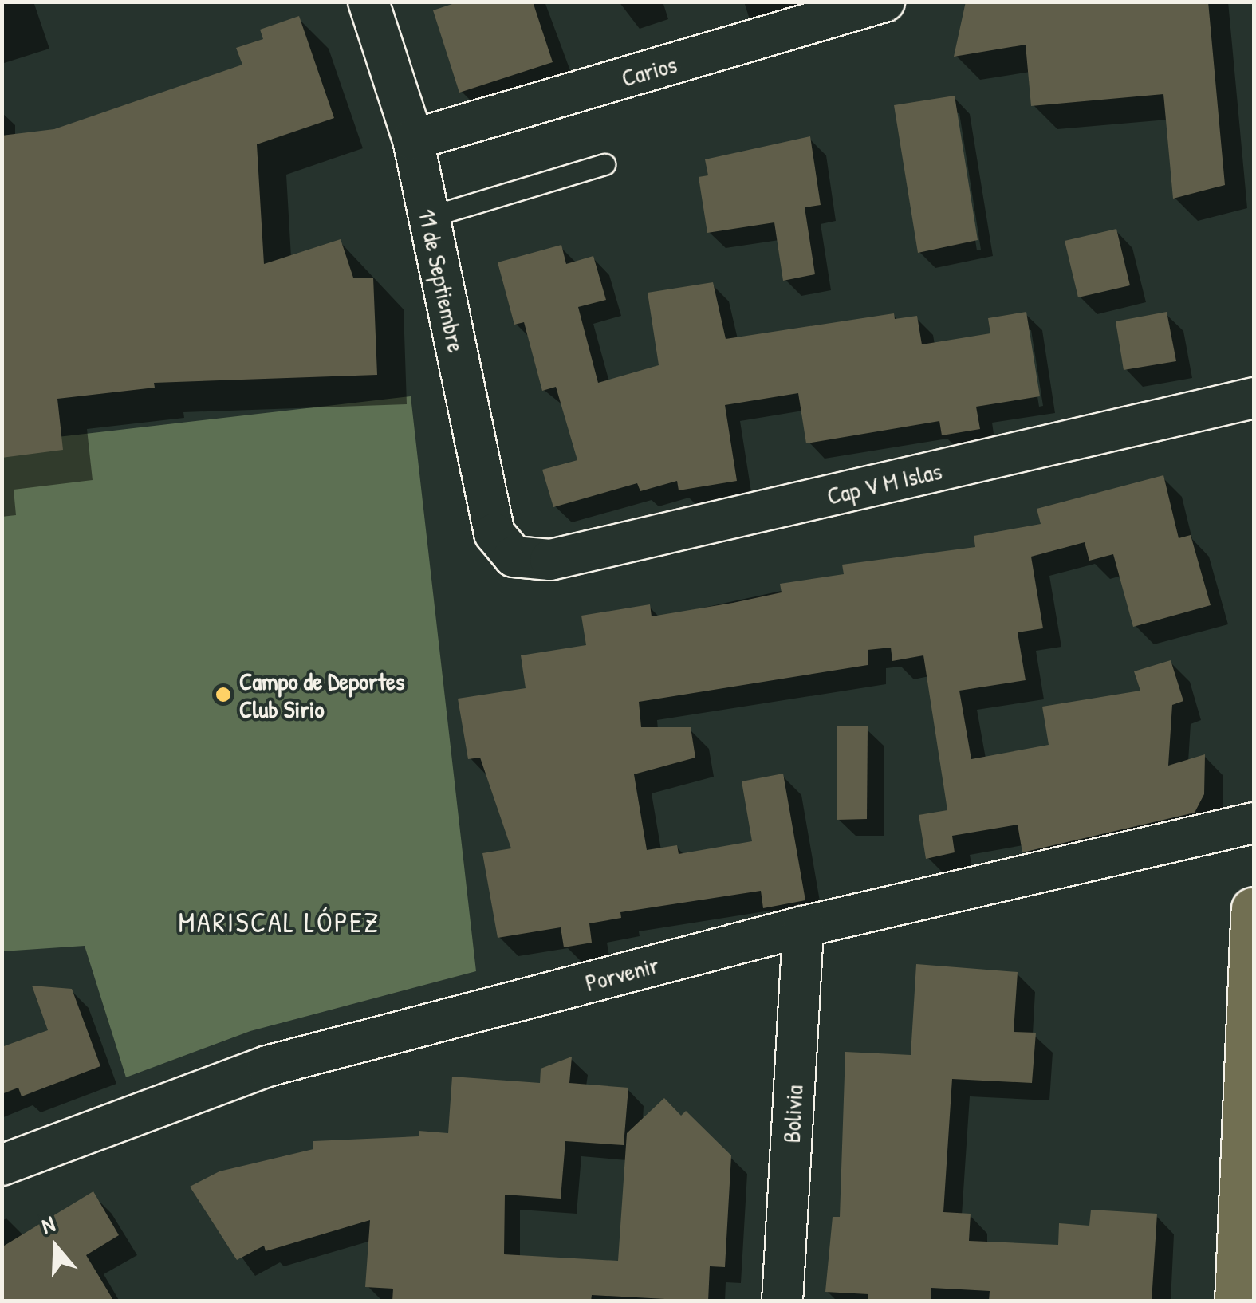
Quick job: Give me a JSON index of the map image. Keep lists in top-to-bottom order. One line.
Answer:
{"streets":{"street":["Carios","11 de Septiembre","Cap V M Islas","Porvenir","Bolivia"]},"crossings":[["Carios","11 de Septiembre"],["11 de Septiembre","Cap V M Islas"],["Porvenir","Bolivia"]],"districts":["MARISCAL LÓPEZ"],"places":["Campo de Deportes Club Sirio"],"north":"top"}
